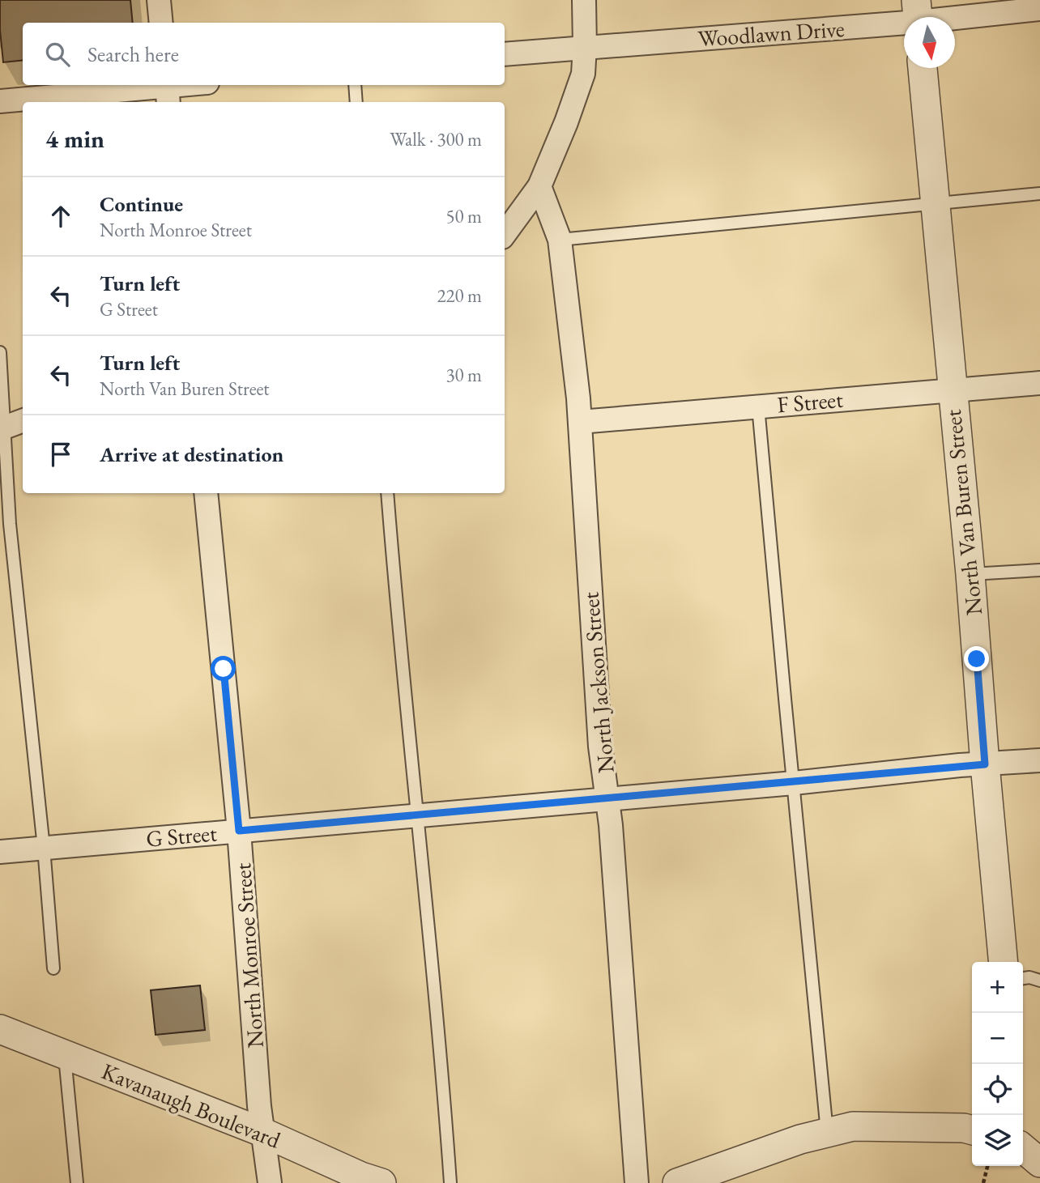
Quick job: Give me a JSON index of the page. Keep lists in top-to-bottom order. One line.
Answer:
{"streets":{"street":["Woodlawn Drive","F Street","North Van Buren Street","North Jackson Street","G Street","North Monroe Street","Kavanaugh Boulevard"]},"crossings":[["F Street","North Van Buren Street"],["F Street","North Jackson Street"],["North Van Buren Street","G Street"],["North Jackson Street","G Street"],["G Street","North Monroe Street"],["North Monroe Street","Kavanaugh Boulevard"]],"north":"bottom","page":{"search":"Search here","heading":["4 min","Walk · 300 m"],"list":[["Continue","North Monroe Street","50 m"],["Turn left","G Street","220 m"],["Turn left","North Van Buren Street","30 m"],"Arrive at destination"],"map_buttons":["+","−"]}}
